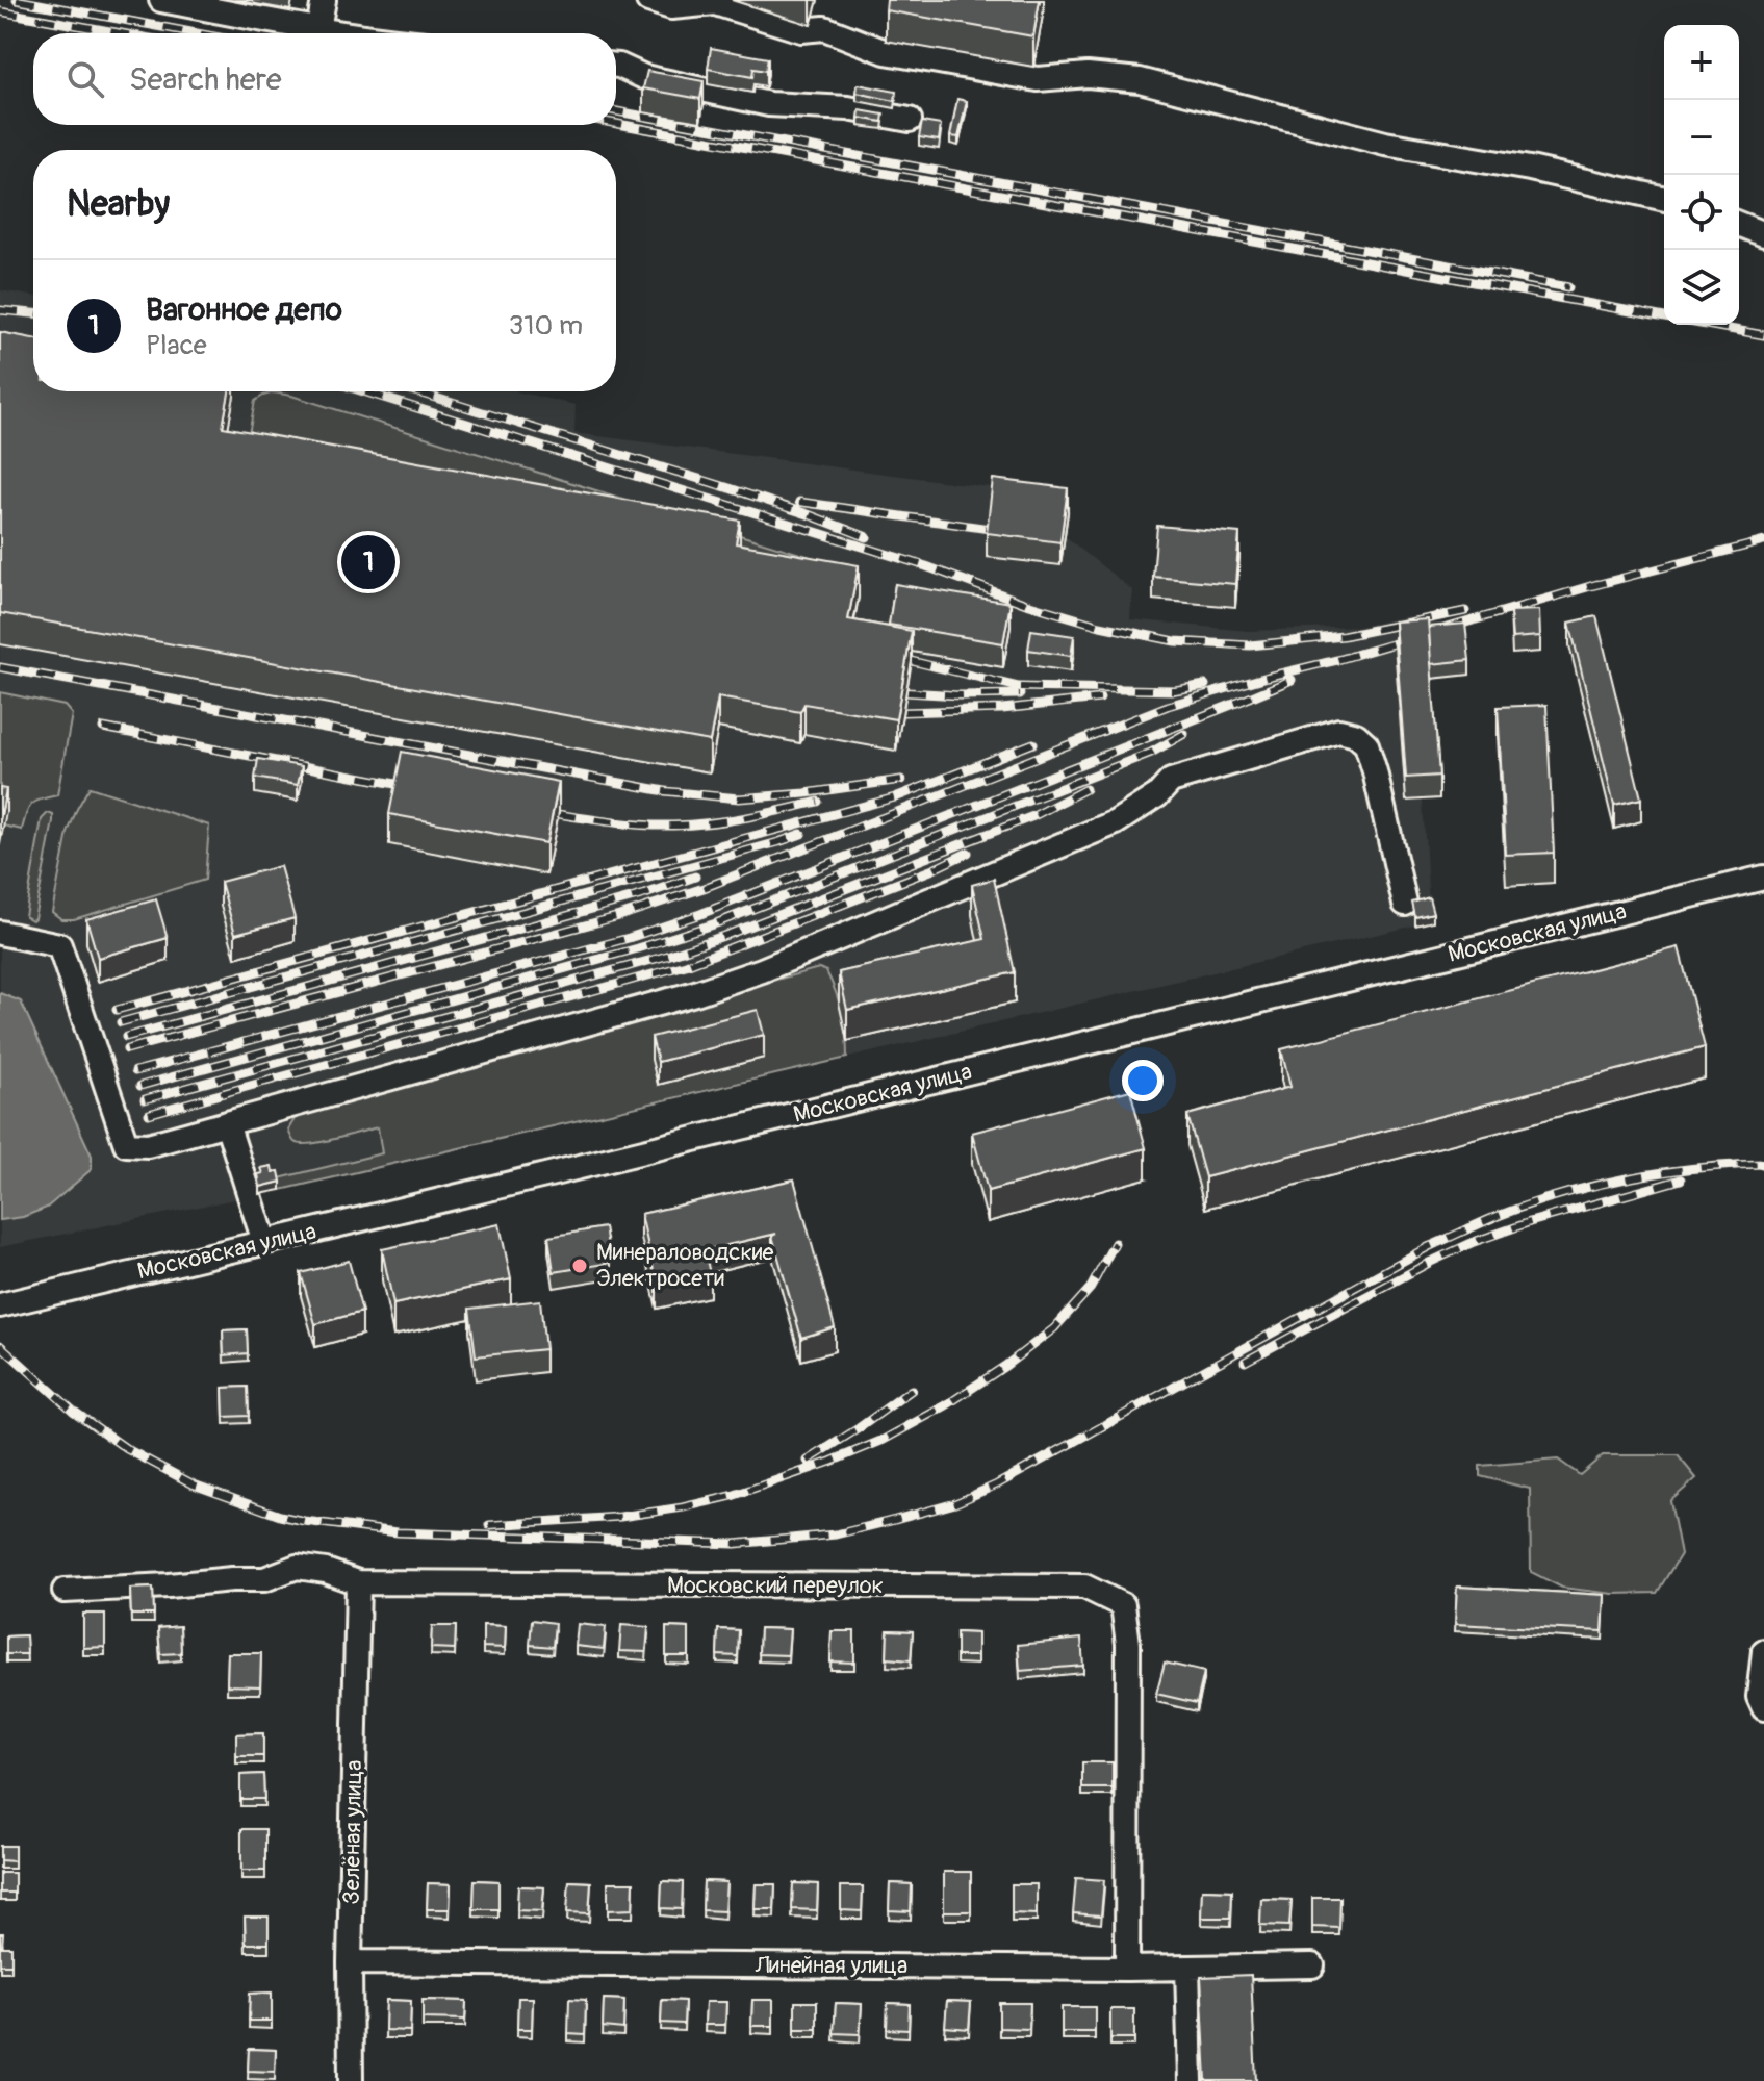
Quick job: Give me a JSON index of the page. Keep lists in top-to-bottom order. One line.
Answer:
{"streets":{"street":["Московская улица","Московский переулок","Зелёная улица","Линейная улица"]},"crossings":[["Московский переулок","Зелёная улица"],["Московский переулок","Линейная улица"],["Зелёная улица","Линейная улица"]],"places":["Минераловодские Электросети"],"page":{"map_buttons":["+","−"],"search":"Search here","heading":"Nearby","list":[{"mark":"1","name":"Вагонное депо","note":"Place","value":"310 m"}],"pins":"1"}}
